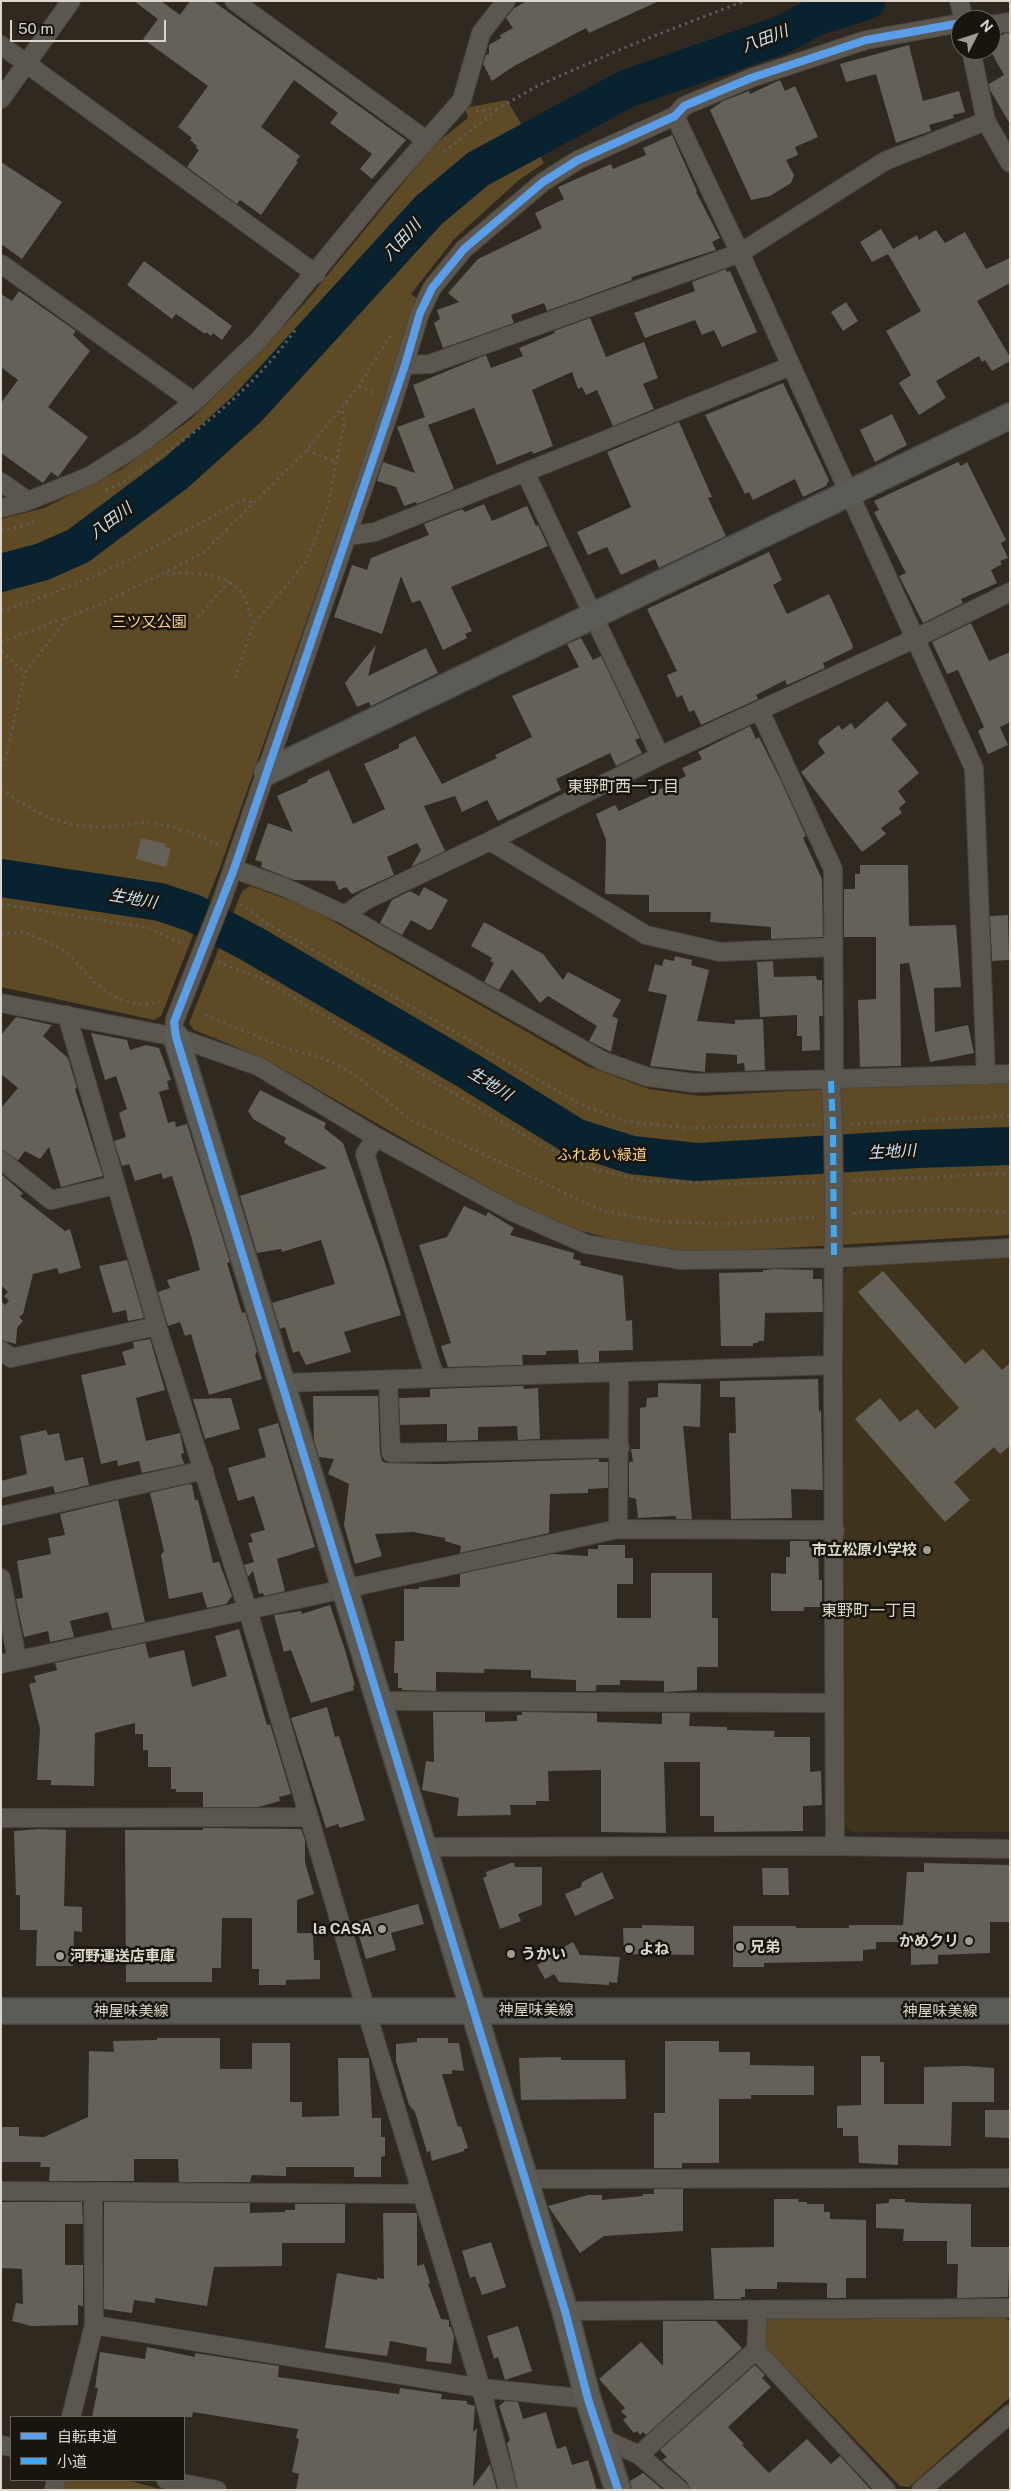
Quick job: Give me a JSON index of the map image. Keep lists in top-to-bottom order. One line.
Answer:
{"streets":{"street":["神屋味美線"]},"districts":["東野町西一丁目","東野町一丁目"],"water":["八田川","生地川"],"parks":["三ツ又公園","ふれあい緑道"],"places":["市立松原小学校","la CASA","かめクリ","兄弟","よね","うかい","河野運送店車庫"],"legend":["自転車道","小道"],"scale_bar":"50 m","north":"top right"}
